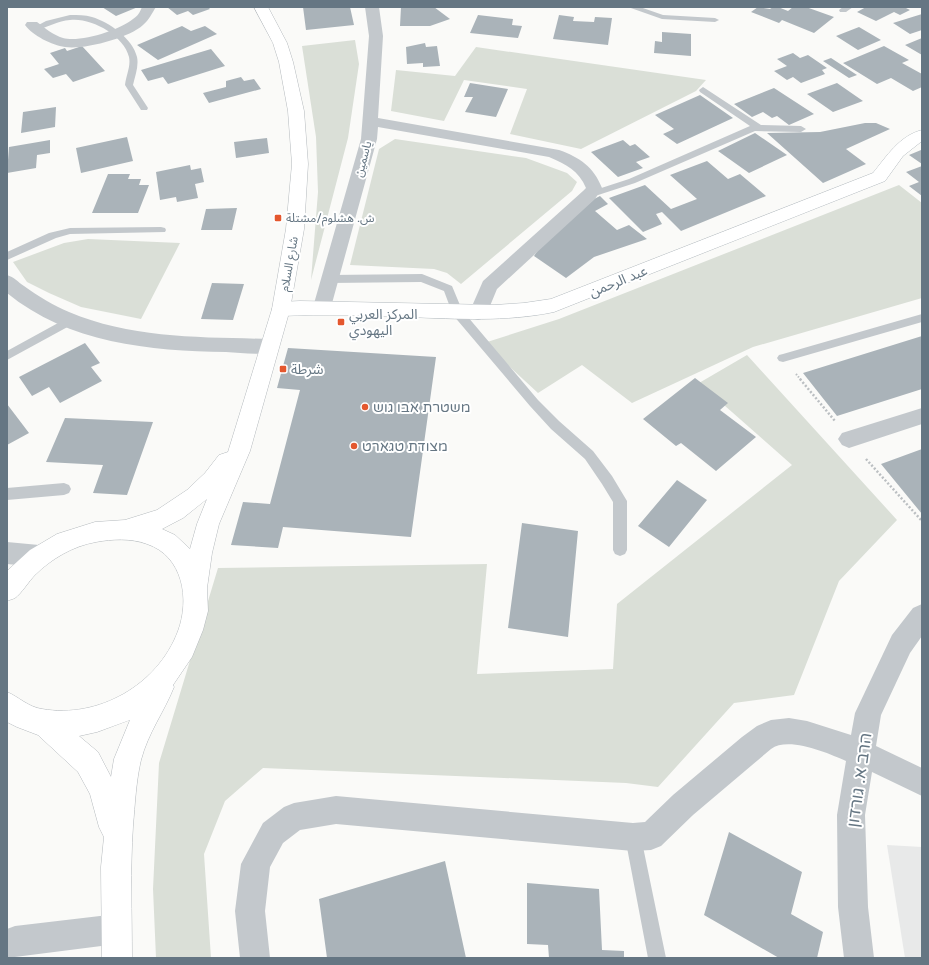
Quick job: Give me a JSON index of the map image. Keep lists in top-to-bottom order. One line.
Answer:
{"streets":{"main road":["شارع السلام","عبد الرحمن"],"street":["ياسمين","הרב א. גורדון"]},"crossings":[["ياسمين","عبد الرحمن"],["شارع السلام","عبد الرحمن"]],"places":{"transit":["ش. هشلوم/مشتلة","المركز العربي اليهودي","شرطة"],"other":["משטרת אבו גוש","מצודת טגארט"]}}
